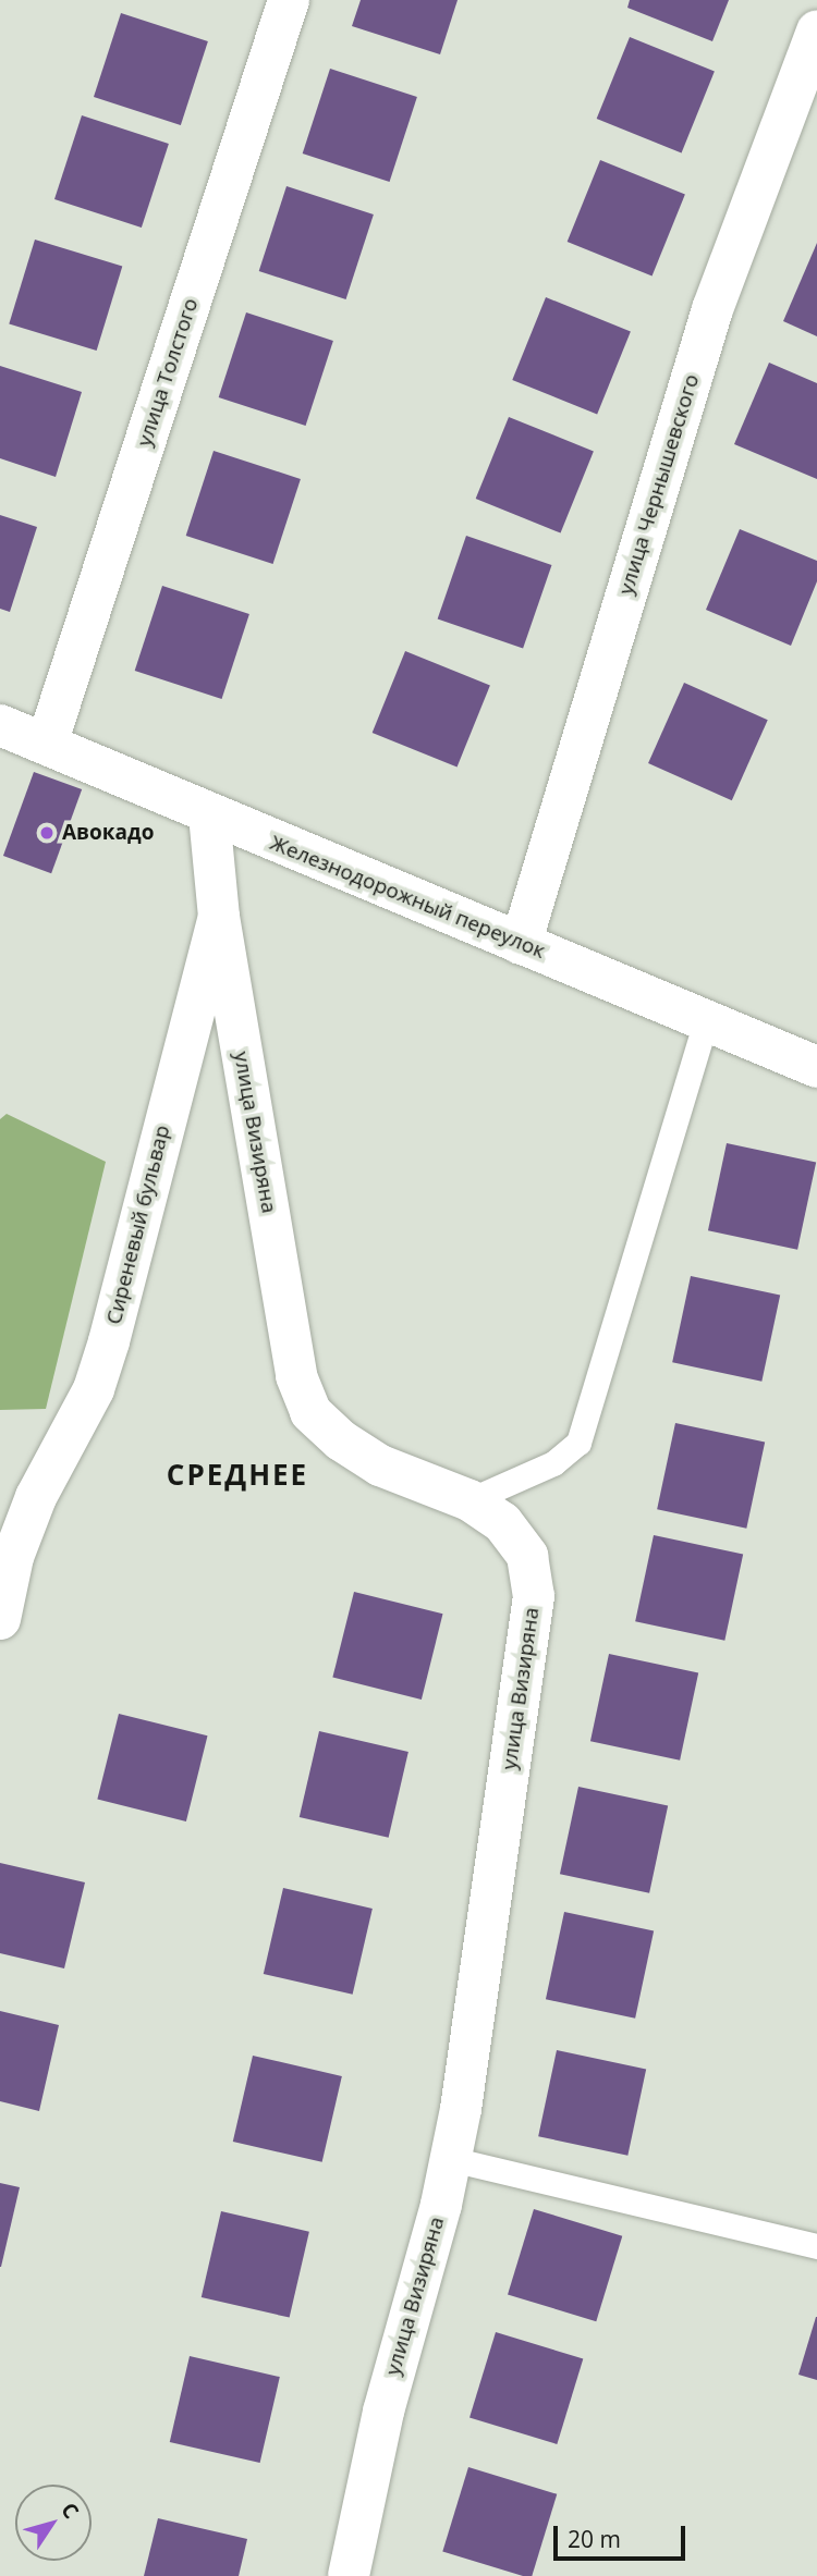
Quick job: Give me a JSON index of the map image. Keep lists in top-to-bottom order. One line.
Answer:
{"streets":{"street":["улица Толстого","улица Чернышевского","Железнодорожный переулок","улица Визиряна","Сиреневый бульвар"]},"crossings":[["улица Толстого","Железнодорожный переулок"],["улица Чернышевского","Железнодорожный переулок"],["Железнодорожный переулок","Сиреневый бульвар"],["улица Визиряна","Сиреневый бульвар"]],"districts":["СРЕДНЕЕ"],"places":["Авокадо"],"scale_bar":"20 m","north":"top right"}
